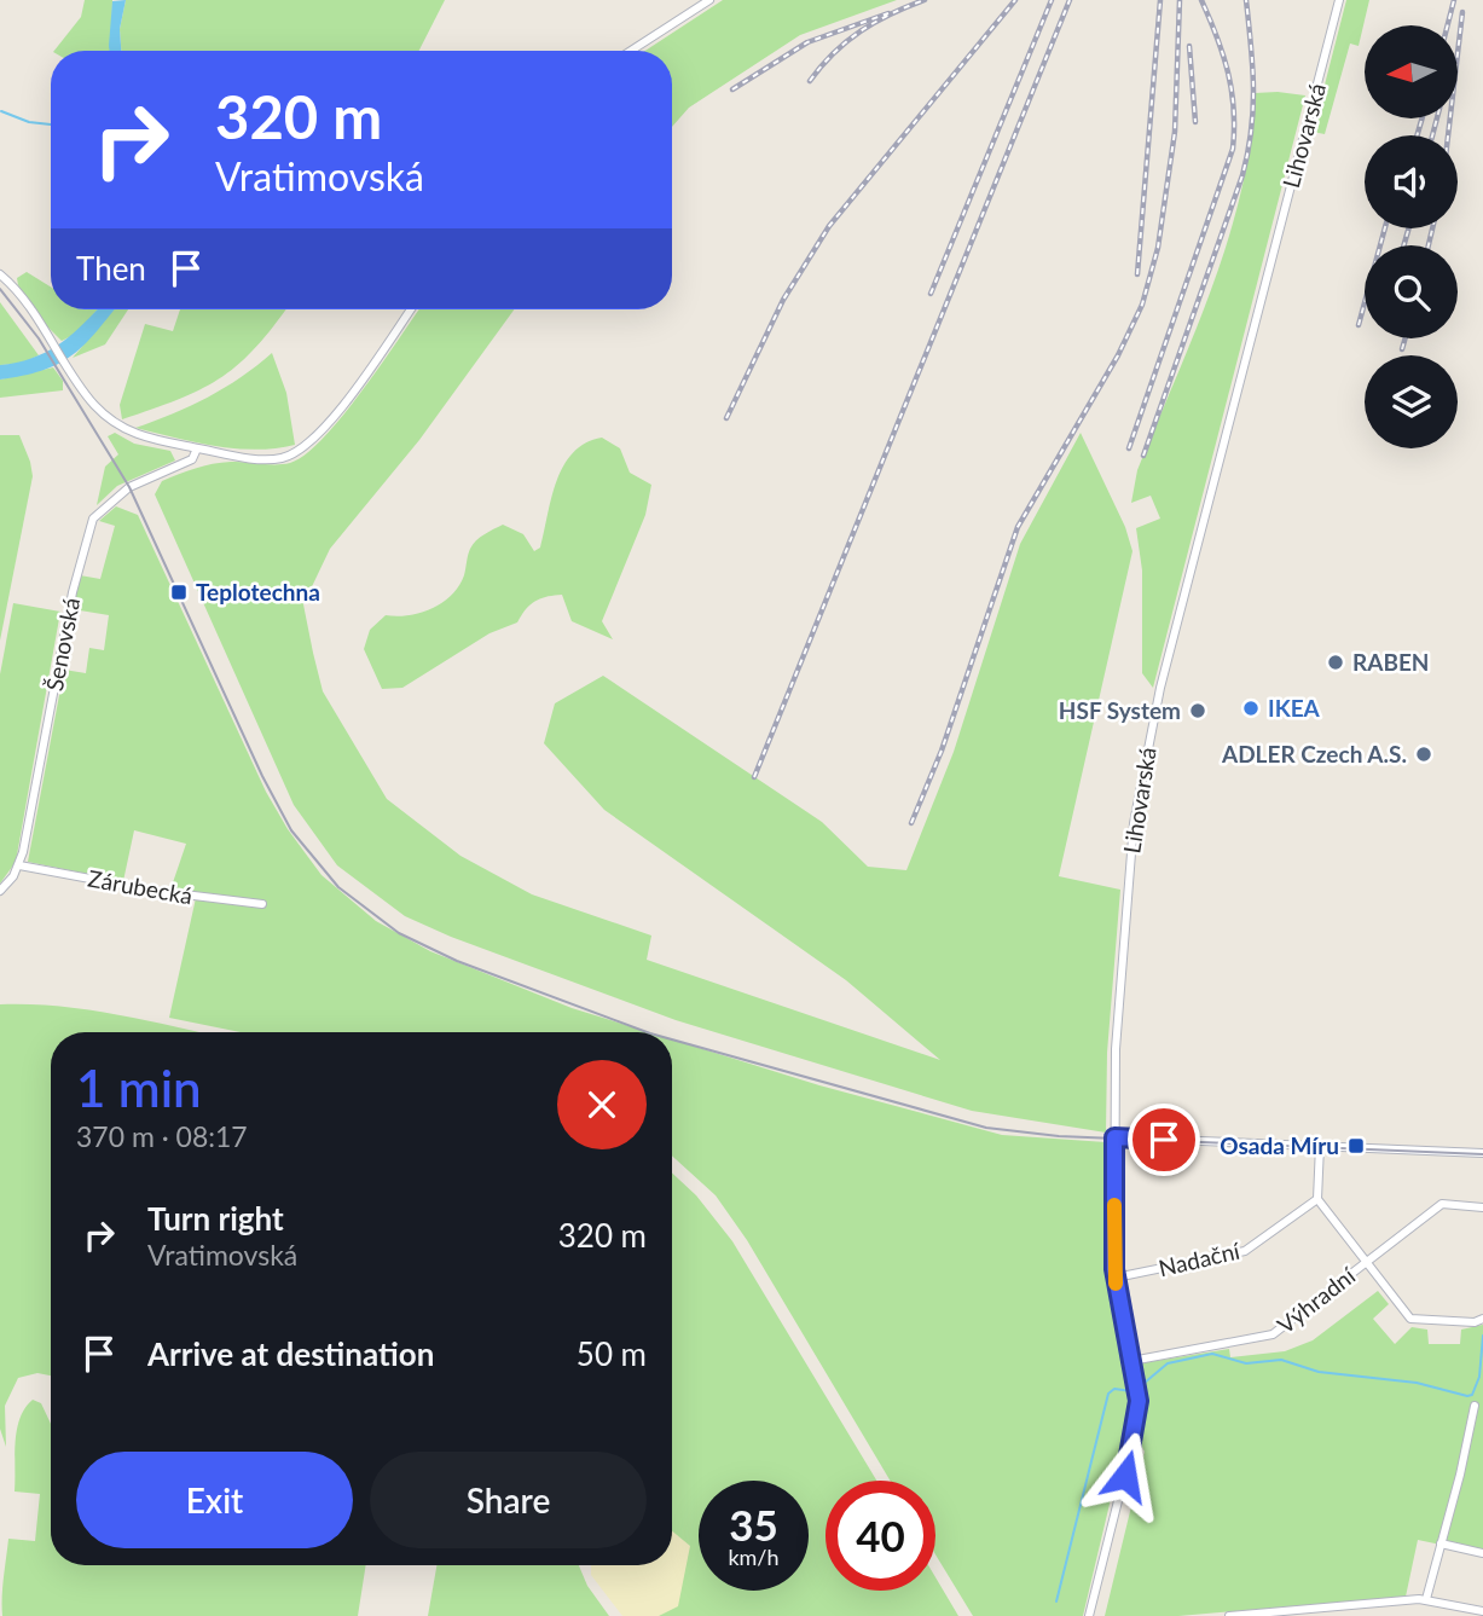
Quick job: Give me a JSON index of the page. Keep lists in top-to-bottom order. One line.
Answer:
{"streets":{"street":["Lihovarská","Šenovská","Zárubecká","Nadační","Výhradní"]},"crossings":[["Lihovarská","Nadační"],["Lihovarská","Výhradní"],["Šenovská","Zárubecká"]],"places":{"transit":["Teplotechna","Osada Míru"],"other":["RABEN","IKEA","HSF System","ADLER Czech A.S."]},"north":"left","page":{"turn":["320 m","Vratimovská"],"then":"Then","heading":["1 min","370 m · 08:17"],"list":[{"name":"Turn right","note":"Vratimovská","value":"320 m"},{"name":"Arrive at destination","value":"50 m"}],"buttons":["Exit","Share"],"speed":"35 km/h","limit":"40"}}
